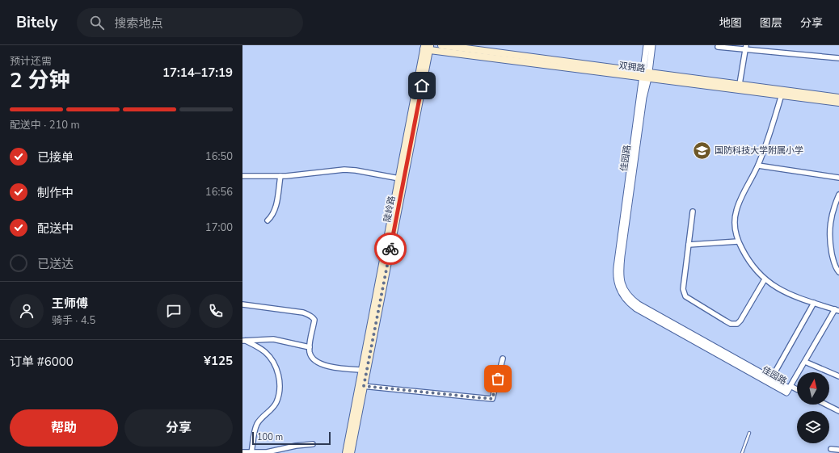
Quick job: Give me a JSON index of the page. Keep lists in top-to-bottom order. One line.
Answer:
{"streets":{"main road":["双拥路","陡岭路"],"street":["佳园路"]},"crossings":[["双拥路","佳园路"],["双拥路","陡岭路"]],"places":{"school or university":["国防科技大学附属小学"]},"scale_bar":"100 m","north":"top","page":{"header":"Bitely","search":"搜索地点","nav":["地图","图层","分享"],"heading":["2 分钟","预计还需","17:14–17:19"],"panel":["王师傅","骑手 · 4.5","订单 #6000","¥125"],"bar":"配送中 · 210 m","list":[["已接单","16:50"],["制作中","16:56"],["配送中","17:00"],"已送达"],"buttons":["帮助","分享"],"scale":"100 m"}}
